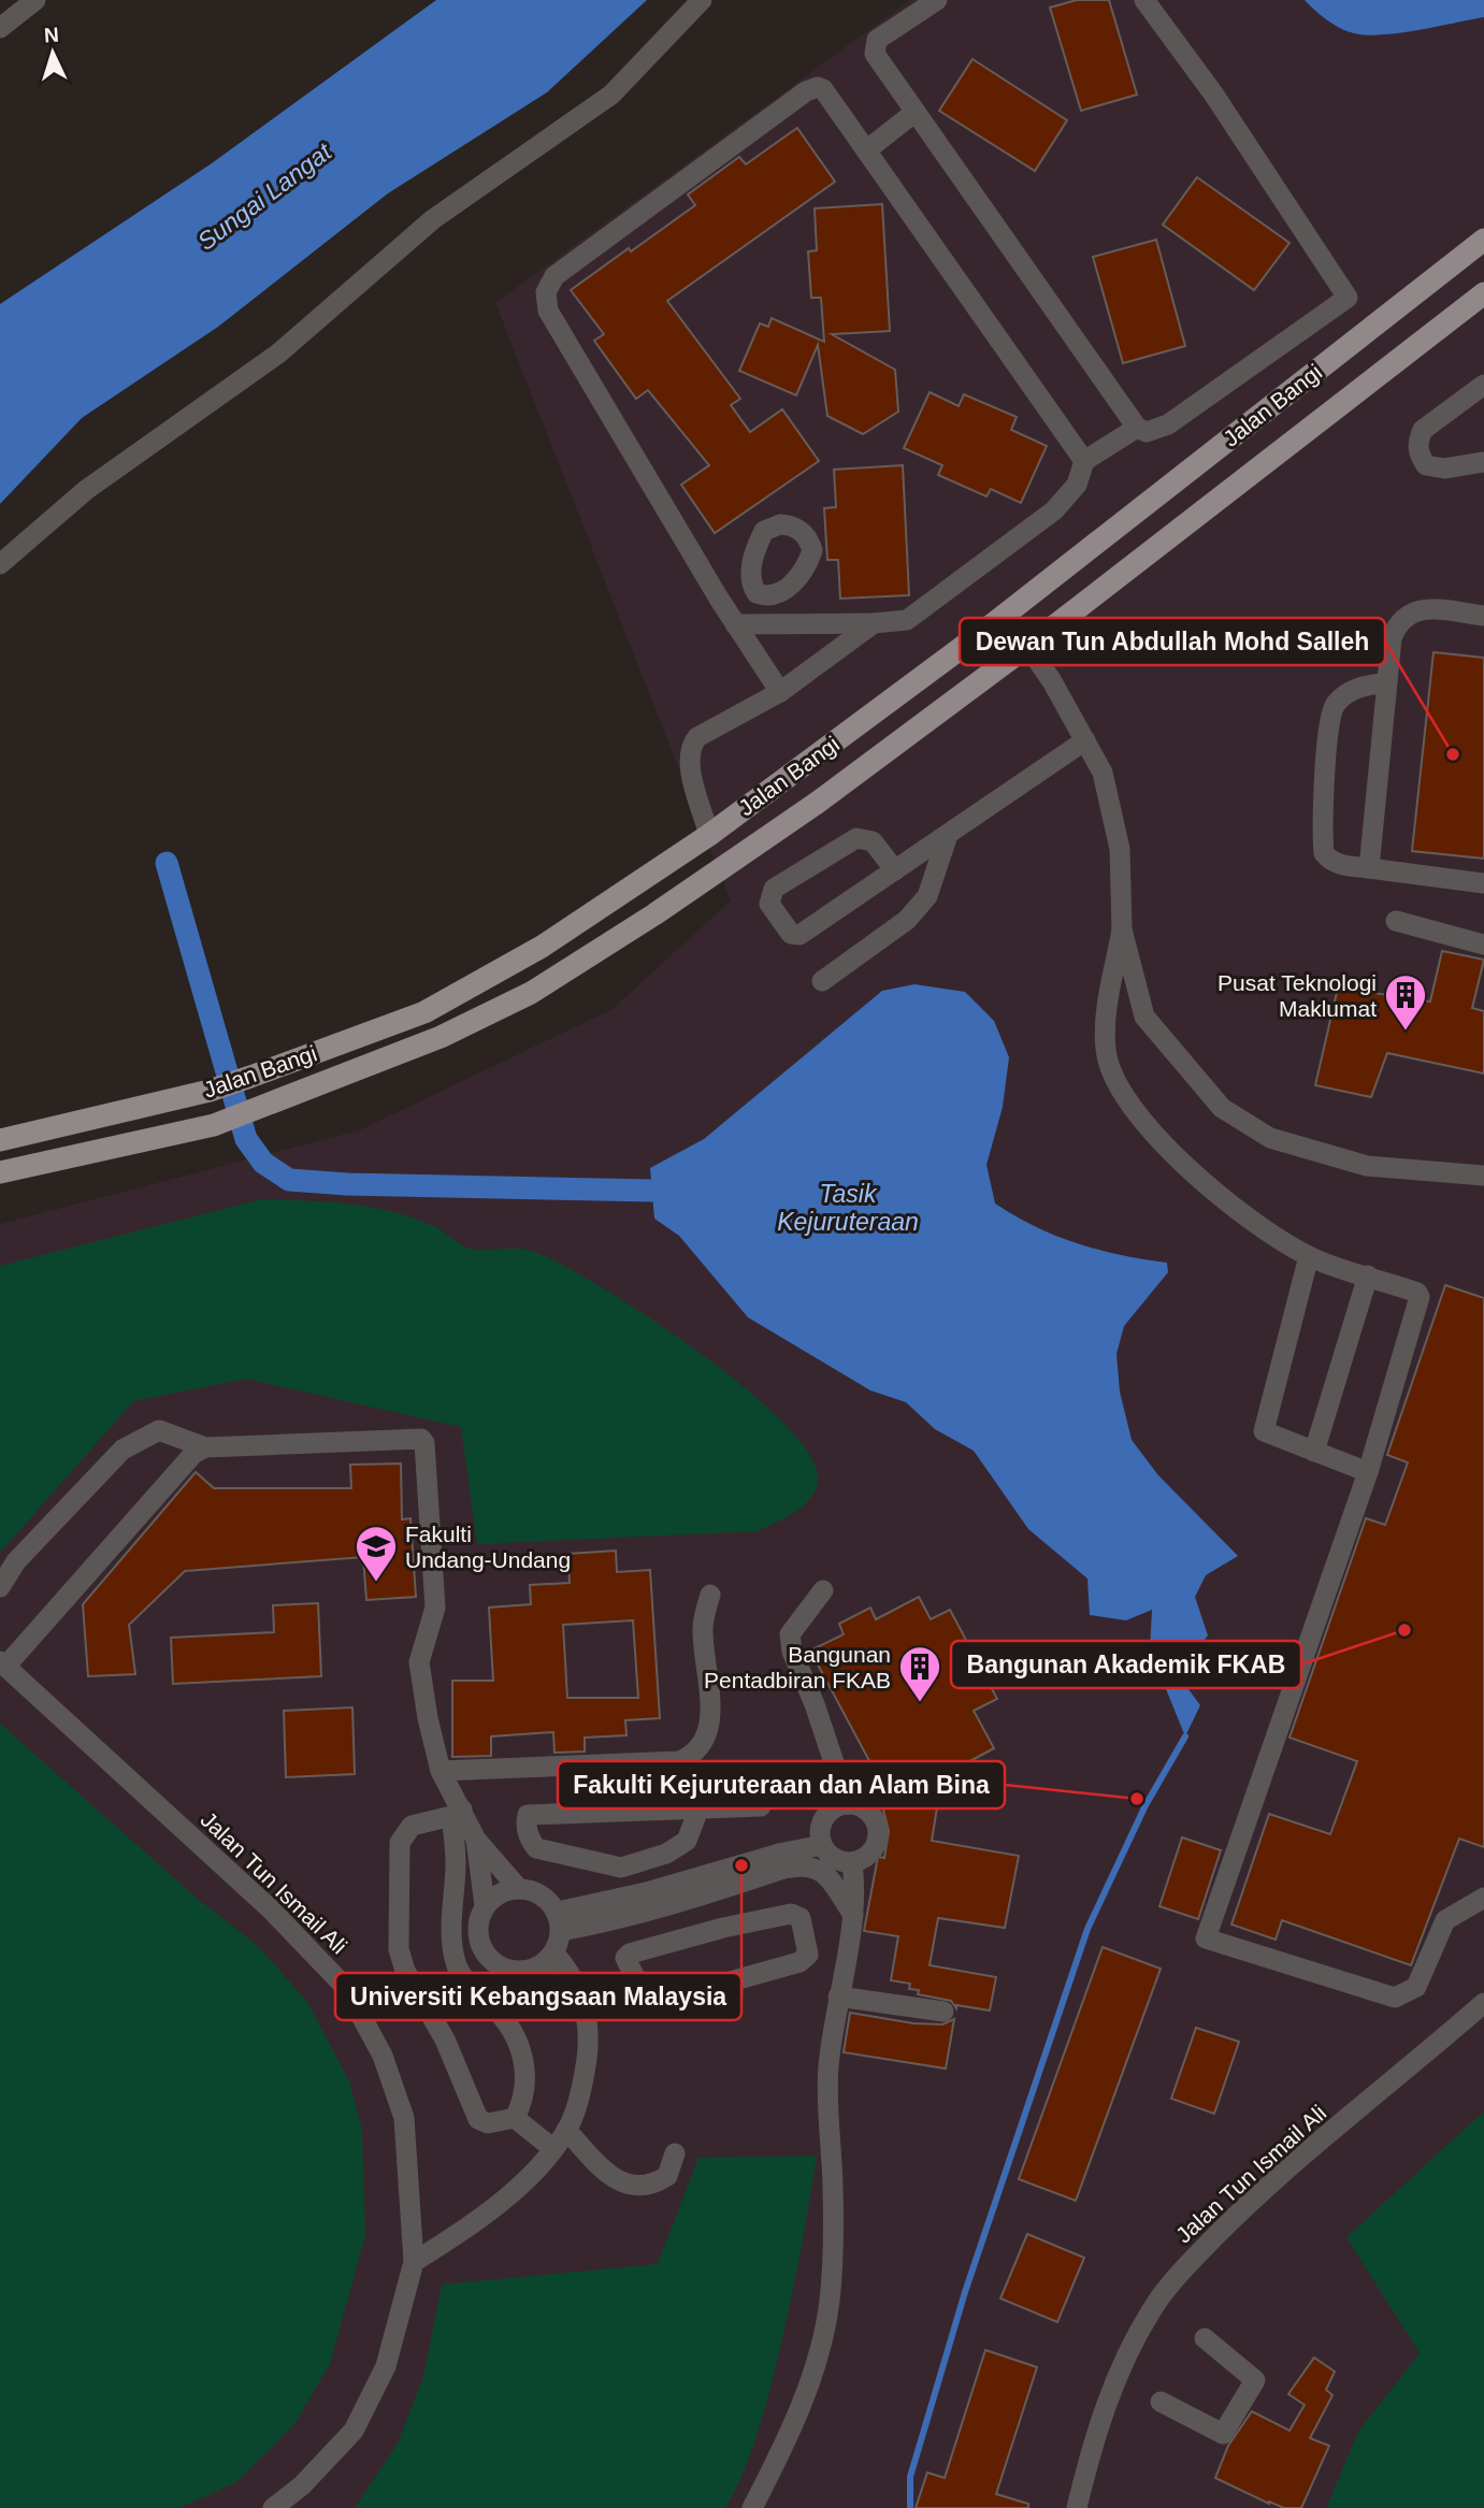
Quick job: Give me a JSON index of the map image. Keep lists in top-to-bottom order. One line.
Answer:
{"streets":{"main road":["Jalan Bangi"],"street":["Jalan Tun Ismail Ali"]},"water":["Sungai Langat","Tasik Kejuruteraan"],"places":{"other":["Dewan Tun Abdullah Mohd Salleh","Bangunan Akademik FKAB","Fakulti Kejuruteraan dan Alam Bina","Universiti Kebangsaan Malaysia"],"building":["Pusat Teknologi Maklumat","Bangunan Pentadbiran FKAB"],"school or university":["Fakulti Undang-Undang"]},"north":"top"}
